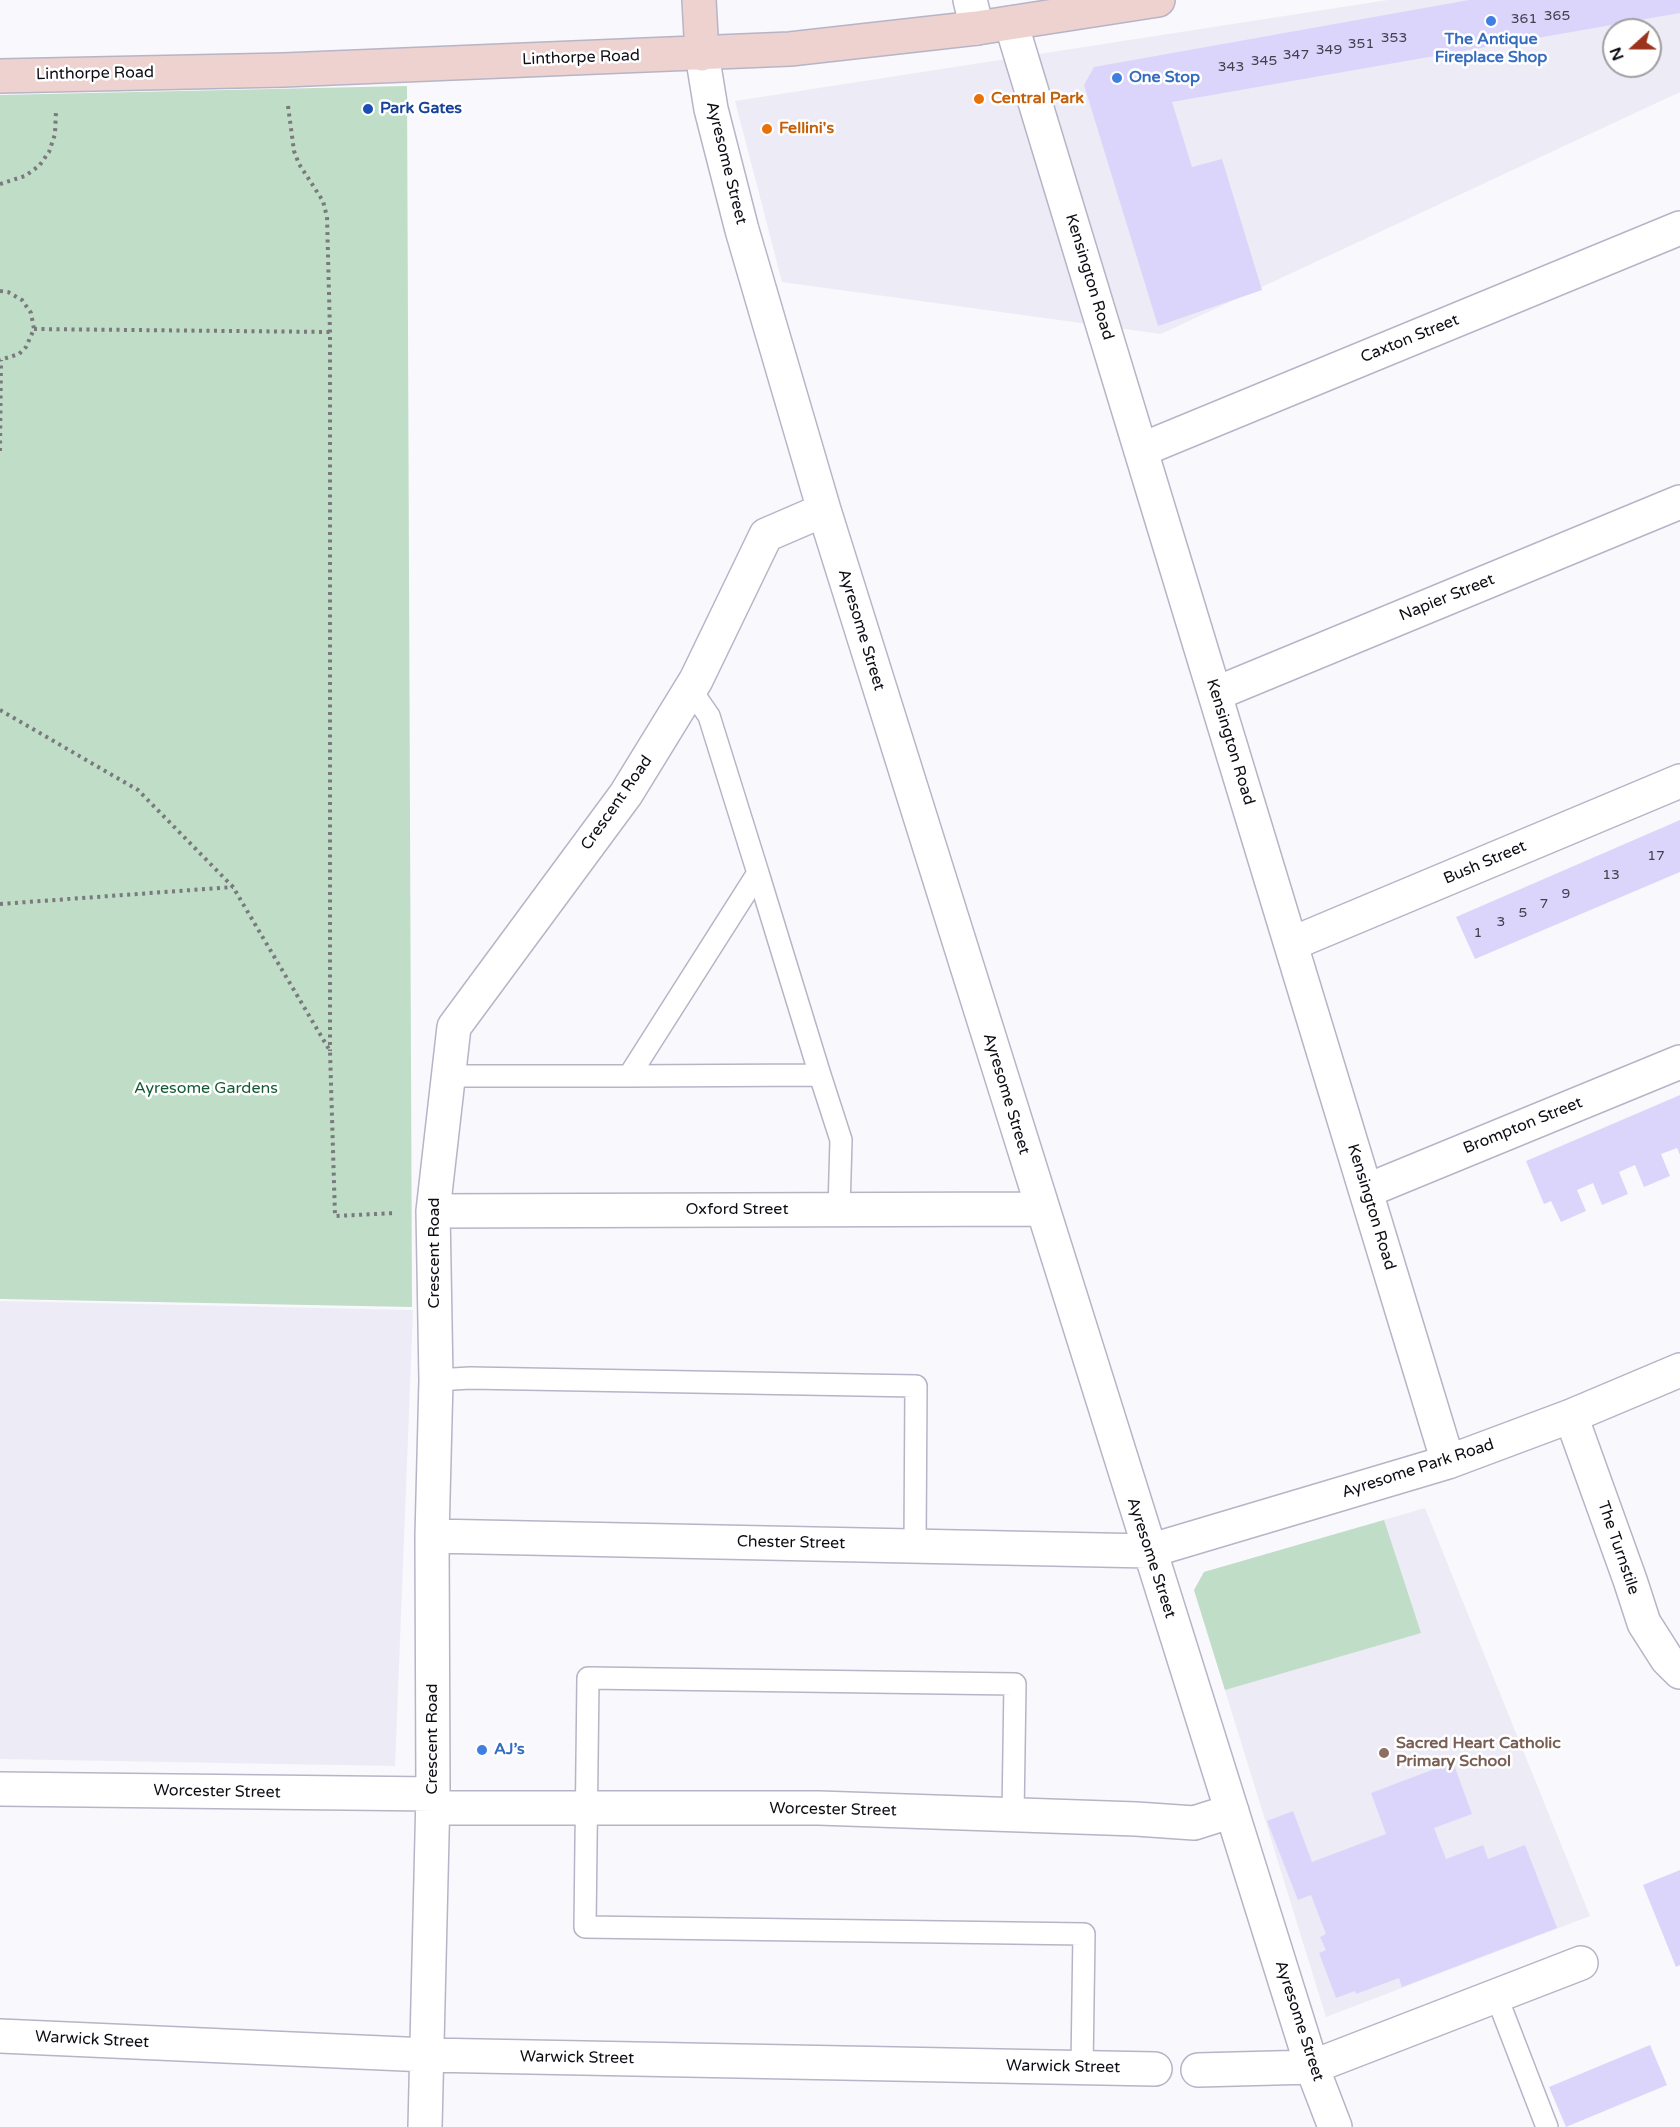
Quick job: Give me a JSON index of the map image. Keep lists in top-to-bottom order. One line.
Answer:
{"streets":{"main road":["Linthorpe Road"],"street":["Ayresome Street","Kensington Road","Caxton Street","Napier Street","Crescent Road","Bush Street","Brompton Street","Oxford Street","Ayresome Park Road","Chester Street","The Turnstile","Worcester Street","Warwick Street"]},"crossings":[["Linthorpe Road","Ayresome Street"],["Linthorpe Road","Kensington Road"],["Ayresome Street","Crescent Road"],["Ayresome Street","Oxford Street"],["Ayresome Street","Ayresome Park Road"],["Ayresome Street","Chester Street"],["Ayresome Street","Worcester Street"],["Kensington Road","Caxton Street"],["Kensington Road","Napier Street"],["Kensington Road","Bush Street"],["Kensington Road","Brompton Street"],["Kensington Road","Ayresome Park Road"],["Crescent Road","Oxford Street"],["Crescent Road","Chester Street"],["Crescent Road","Worcester Street"],["Crescent Road","Warwick Street"],["Ayresome Park Road","Chester Street"],["Ayresome Park Road","The Turnstile"]],"parks":["Ayresome Gardens"],"places":["The Antique Fireplace Shop","One Stop","Central Park","Park Gates","Fellini's","AJ’s","Sacred Heart Catholic Primary School"],"house_numbers":["365","361","353","351","349","347","345","343","17","13","9","7","5","3","1"],"north":"left"}
